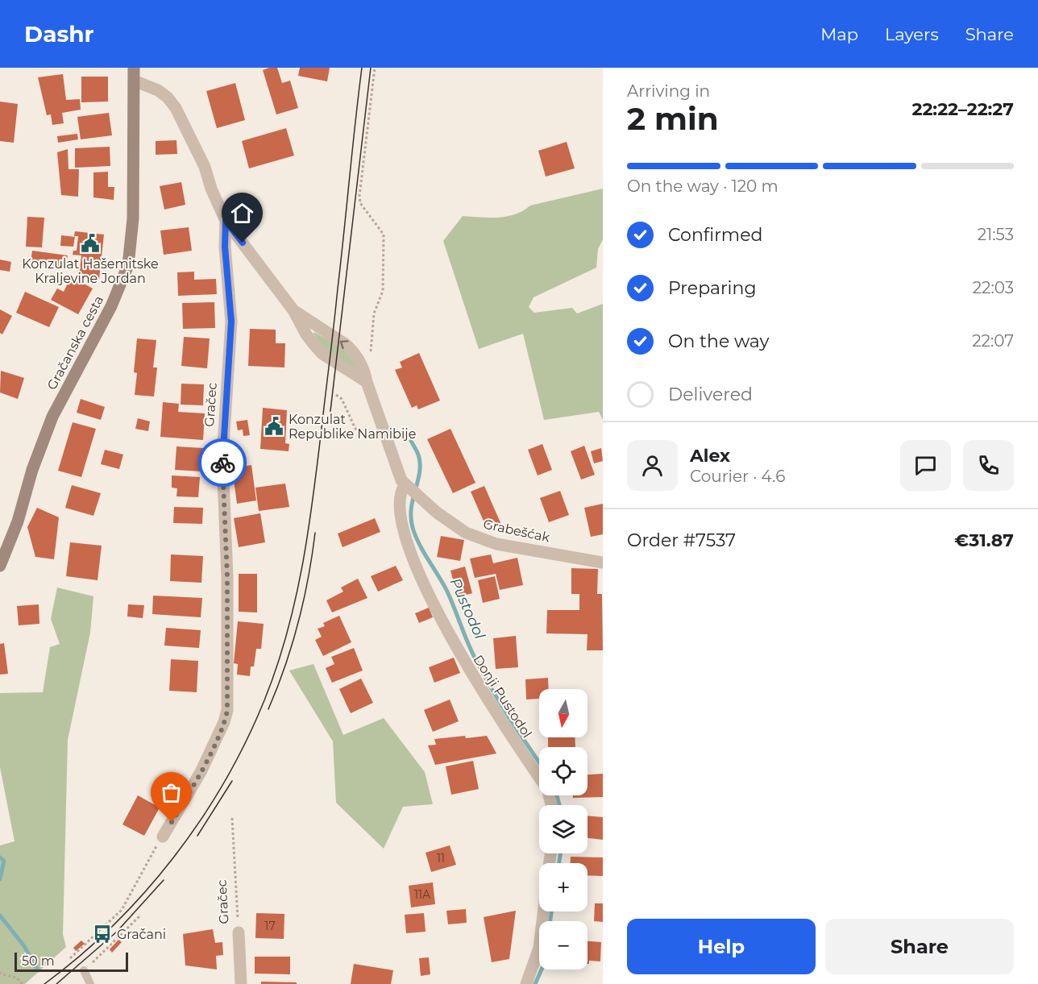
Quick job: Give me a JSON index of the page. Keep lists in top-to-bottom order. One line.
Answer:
{"streets":{"main road":["Gračanska cesta"],"street":["Gračec","Grabešćak","Donji Pustodol"]},"crossings":[["Gračanska cesta","Gračec"],["Gračec","Grabešćak"],["Grabešćak","Donji Pustodol"]],"water":["Pustodol"],"places":{"public building":["Konzulat Hašemitske Kraljevine Jordan","Konzulat Republike Namibije"],"bus stop":["Gračani"]},"house_numbers":["11","11A","17"],"scale_bar":"50 m","north":"bottom","page":{"header":"Dashr","nav":["Map","Layers","Share"],"heading":["2 min","Arriving in","22:22–22:27"],"panel":["Alex","Courier · 4.6","Order #7537","€31.87"],"bar":"On the way · 120 m","list":[["Confirmed","21:53"],["Preparing","22:03"],["On the way","22:07"],"Delivered"],"map_buttons":["+","−"],"buttons":["Help","Share"],"scale":"50 m"}}
